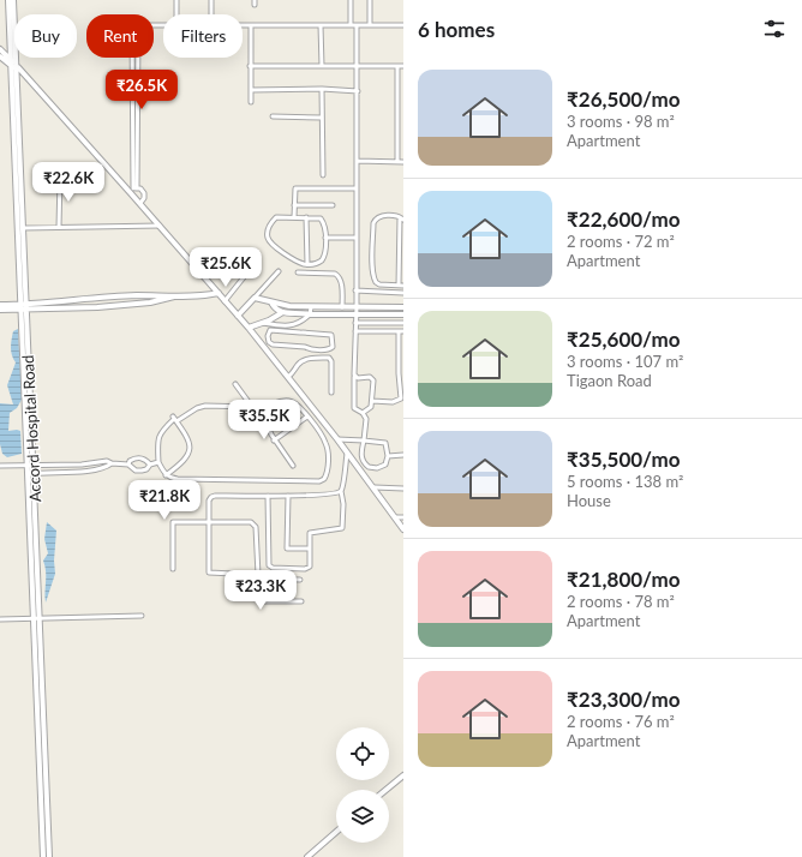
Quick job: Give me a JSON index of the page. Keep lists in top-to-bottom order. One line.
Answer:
{"streets":{"street":["Accord Hospital Road"]},"page":{"heading":"6 homes","chip":["Buy","Rent","Filters"],"list":[{"name":"₹26,500/mo","note":"3 rooms · 98 m² · Apartment"},{"name":"₹22,600/mo","note":"2 rooms · 72 m² · Apartment"},{"name":"₹25,600/mo","note":"3 rooms · 107 m² · Tigaon Road"},{"name":"₹35,500/mo","note":"5 rooms · 138 m² · House"},{"name":"₹21,800/mo","note":"2 rooms · 78 m² · Apartment"},{"name":"₹23,300/mo","note":"2 rooms · 76 m² · Apartment"}],"price":["₹26.5K","₹22.6K","₹25.6K","₹35.5K","₹21.8K","₹23.3K"]}}
